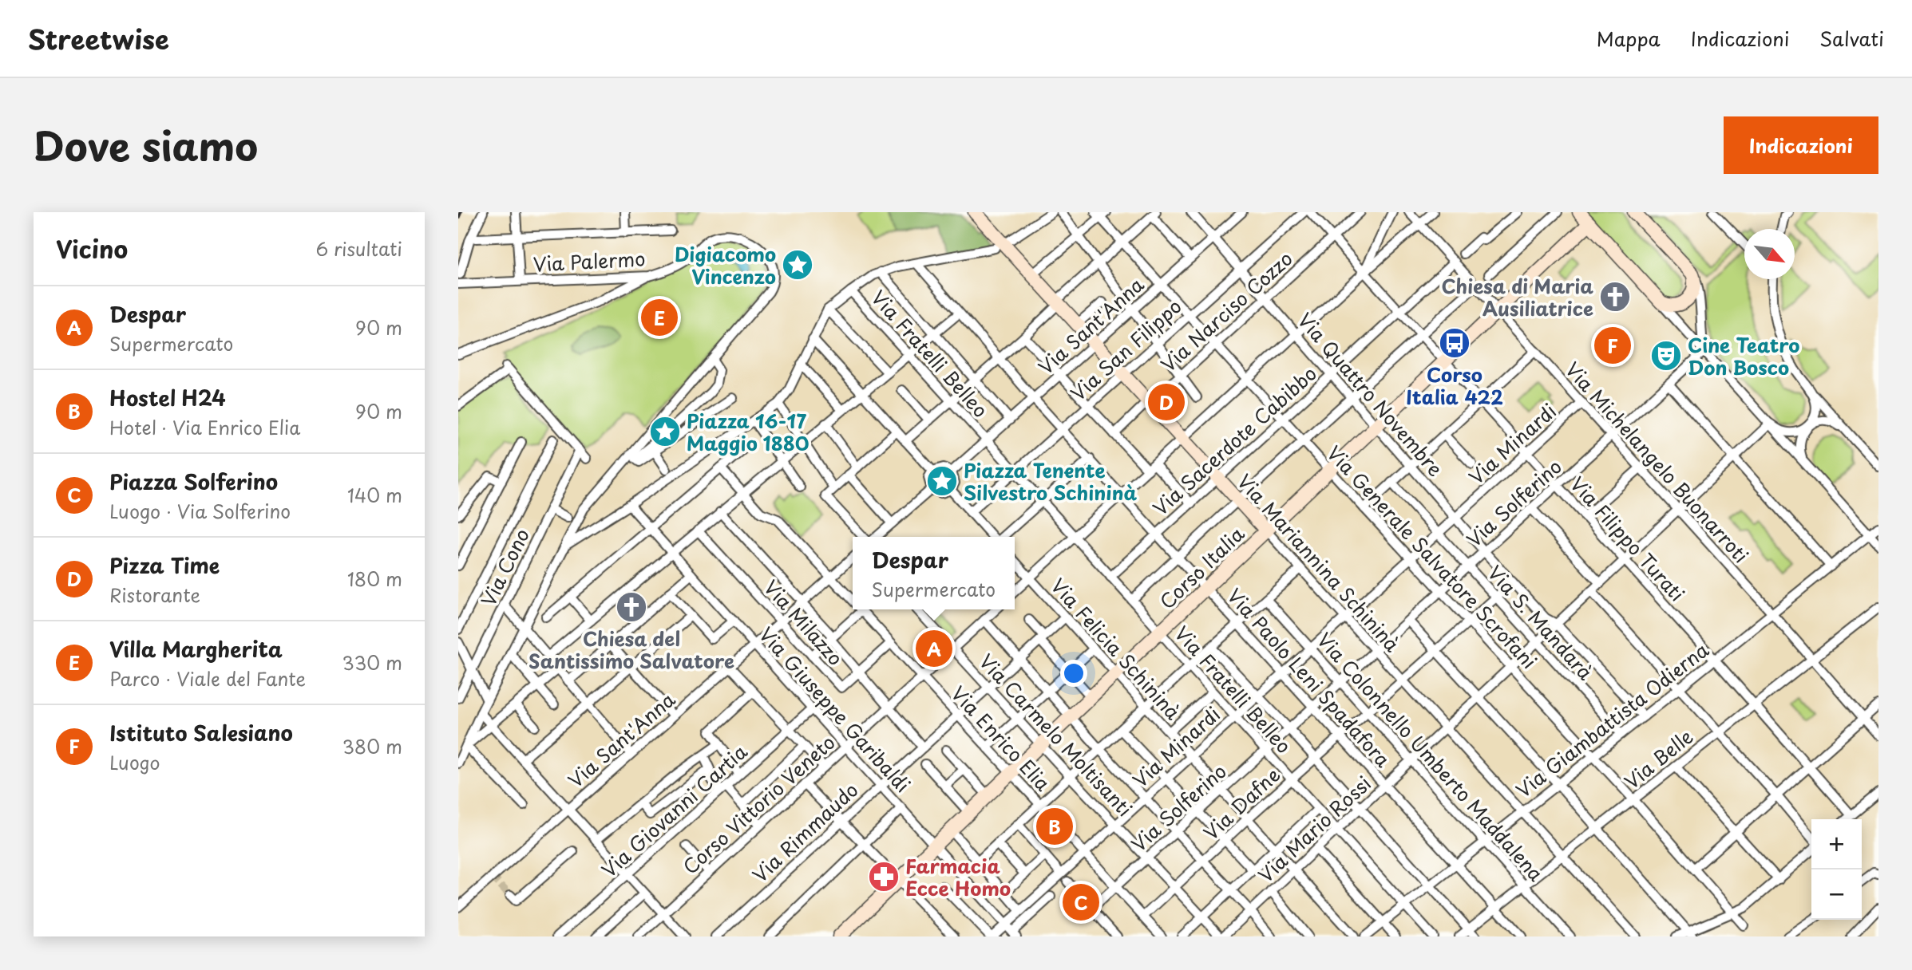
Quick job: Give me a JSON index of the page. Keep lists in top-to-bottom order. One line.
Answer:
{"streets":{"main road":["Via Mariannina Schininà","Corso Italia"],"street":["Via Palermo","Via Narciso Cozzo","Via Sant'Anna","Via San Filippo","Via Fratelli Belleo","Via Quattro Novembre","Via Sacerdote Cabibbo","Via Minardi","Via Michelangelo Buonarroti","Via Solferino","Via Filippo Turati","Via Generale Salvatore Scrofani","Via Cono","Via Milazzo","Via S. Mandarà","Via Felicia Schininà","Via Paolo Leni Spadafora","Via Giuseppe Garibaldi","Via Giambattista Odierna","Via Carmelo Moltisanti","Via Enrico Elia","Via Colonnello Umberto Maddalena","Via Belle","Via Dafne","Corso Vittorio Veneto","Via Giovanni Cartia","Via Mario Rossi","Via Rimmaudo"]},"crossings":[["Via Narciso Cozzo","Via Quattro Novembre"],["Via Narciso Cozzo","Via Filippo Turati"],["Via Narciso Cozzo","Via Generale Salvatore Scrofani"],["Via Narciso Cozzo","Via Mariannina Schininà"],["Via Sant'Anna","Via Fratelli Belleo"],["Via Sant'Anna","Via Quattro Novembre"],["Via Sant'Anna","Via Generale Salvatore Scrofani"],["Via Sant'Anna","Via Mariannina Schininà"],["Via Sant'Anna","Via Milazzo"],["Via Sant'Anna","Via Paolo Leni Spadafora"],["Via Sant'Anna","Via Giuseppe Garibaldi"],["Via Sant'Anna","Via Enrico Elia"],["Via San Filippo","Via Fratelli Belleo"],["Via San Filippo","Via Quattro Novembre"],["Via San Filippo","Via Generale Salvatore Scrofani"],["Via San Filippo","Via Mariannina Schininà"],["Via San Filippo","Via Paolo Leni Spadafora"],["Via Fratelli Belleo","Via Sacerdote Cabibbo"],["Via Fratelli Belleo","Via Minardi"],["Via Fratelli Belleo","Via Solferino"],["Via Fratelli Belleo","Corso Italia"],["Via Fratelli Belleo","Via Giambattista Odierna"],["Via Fratelli Belleo","Via Dafne"],["Via Fratelli Belleo","Via Mario Rossi"],["Via Quattro Novembre","Via Sacerdote Cabibbo"],["Via Quattro Novembre","Via Minardi"],["Via Quattro Novembre","Via Solferino"],["Via Quattro Novembre","Corso Italia"],["Via Quattro Novembre","Via Giambattista Odierna"],["Via Quattro Novembre","Via Dafne"],["Via Quattro Novembre","Via Mario Rossi"],["Via Sacerdote Cabibbo","Via Michelangelo Buonarroti"],["Via Sacerdote Cabibbo","Via Filippo Turati"],["Via Sacerdote Cabibbo","Via Generale Salvatore Scrofani"],["Via Sacerdote Cabibbo","Via Mariannina Schininà"],["Via Sacerdote Cabibbo","Via Paolo Leni Spadafora"],["Via Minardi","Via Michelangelo Buonarroti"],["Via Minardi","Via Filippo Turati"],["Via Minardi","Via Generale Salvatore Scrofani"],["Via Minardi","Via Mariannina Schininà"],["Via Minardi","Via S. Mandarà"],["Via Minardi","Via Felicia Schininà"],["Via Minardi","Via Paolo Leni Spadafora"],["Via Minardi","Via Giuseppe Garibaldi"],["Via Minardi","Via Carmelo Moltisanti"],["Via Minardi","Via Enrico Elia"],["Via Minardi","Via Colonnello Umberto Maddalena"],["Via Michelangelo Buonarroti","Via Solferino"],["Via Michelangelo Buonarroti","Corso Italia"],["Via Michelangelo Buonarroti","Via Giambattista Odierna"],["Via Michelangelo Buonarroti","Via Belle"],["Via Michelangelo Buonarroti","Via Mario Rossi"],["Via Solferino","Via Filippo Turati"],["Via Solferino","Via Generale Salvatore Scrofani"],["Via Solferino","Via Mariannina Schininà"],["Via Solferino","Via S. Mandarà"],["Via Solferino","Via Felicia Schininà"],["Via Solferino","Via Paolo Leni Spadafora"],["Via Solferino","Via Carmelo Moltisanti"],["Via Solferino","Via Enrico Elia"],["Via Solferino","Via Colonnello Umberto Maddalena"],["Via Filippo Turati","Corso Italia"],["Via Filippo Turati","Via Giambattista Odierna"],["Via Filippo Turati","Via Belle"],["Via Filippo Turati","Via Mario Rossi"],["Via Generale Salvatore Scrofani","Corso Italia"],["Via Generale Salvatore Scrofani","Via Giambattista Odierna"],["Via Generale Salvatore Scrofani","Via Belle"],["Via Generale Salvatore Scrofani","Via Dafne"],["Via Generale Salvatore Scrofani","Via Mario Rossi"],["Via Mariannina Schininà","Corso Italia"],["Via Mariannina Schininà","Via Giambattista Odierna"],["Via Mariannina Schininà","Via Belle"],["Via Mariannina Schininà","Via Dafne"],["Via Mariannina Schininà","Via Mario Rossi"],["Corso Italia","Via Felicia Schininà"],["Corso Italia","Via Paolo Leni Spadafora"],["Corso Italia","Via Giuseppe Garibaldi"],["Corso Italia","Via Carmelo Moltisanti"],["Corso Italia","Via Enrico Elia"],["Via Milazzo","Via Enrico Elia"],["Via S. Mandarà","Via Giambattista Odierna"],["Via S. Mandarà","Via Dafne"],["Via S. Mandarà","Via Mario Rossi"],["Via Felicia Schininà","Via Dafne"],["Via Felicia Schininà","Via Mario Rossi"],["Via Felicia Schininà","Via Rimmaudo"],["Via Paolo Leni Spadafora","Via Giambattista Odierna"],["Via Paolo Leni Spadafora","Via Belle"],["Via Paolo Leni Spadafora","Via Dafne"],["Via Paolo Leni Spadafora","Via Mario Rossi"],["Via Giuseppe Garibaldi","Corso Vittorio Veneto"],["Via Giuseppe Garibaldi","Via Giovanni Cartia"],["Via Giuseppe Garibaldi","Via Rimmaudo"],["Via Giambattista Odierna","Via Colonnello Umberto Maddalena"],["Via Carmelo Moltisanti","Via Dafne"],["Via Carmelo Moltisanti","Corso Vittorio Veneto"],["Via Carmelo Moltisanti","Via Mario Rossi"],["Via Carmelo Moltisanti","Via Rimmaudo"],["Via Enrico Elia","Via Dafne"],["Via Enrico Elia","Corso Vittorio Veneto"],["Via Enrico Elia","Via Rimmaudo"],["Via Colonnello Umberto Maddalena","Via Belle"],["Via Colonnello Umberto Maddalena","Via Dafne"],["Via Colonnello Umberto Maddalena","Via Mario Rossi"]],"places":{"place":["Digiacomo Vincenzo","Piazza 16-17 Maggio 1880","Piazza Tenente Silvestro Schininà"],"church":["Chiesa di Maria Ausiliatrice","Chiesa del Santissimo Salvatore"],"bus stop":["Corso Italia 422"],"theatre":["Cine Teatro Don Bosco"],"pharmacy":["Farmacia Ecce Homo"]},"north":"bottom right","page":{"header":"Streetwise","nav":["Mappa","Indicazioni","Salvati"],"title":"Dove siamo","buttons":"Indicazioni","heading":["Vicino","6 risultati"],"list":[{"mark":"A","name":"Despar","note":"Supermercato","value":"90 m"},{"mark":"B","name":"Hostel H24","note":"Hotel · Via Enrico Elia","value":"90 m"},{"mark":"C","name":"Piazza Solferino","note":"Luogo · Via Solferino","value":"140 m"},{"mark":"D","name":"Pizza Time","note":"Ristorante","value":"180 m"},{"mark":"E","name":"Villa Margherita","note":"Parco · Viale del Fante","value":"330 m"},{"mark":"F","name":"Istituto Salesiano","note":"Luogo","value":"380 m"}],"pins":["E","F","D","A","B","C"],"popup":["Despar","Supermercato"],"map_buttons":["+","−"]}}
